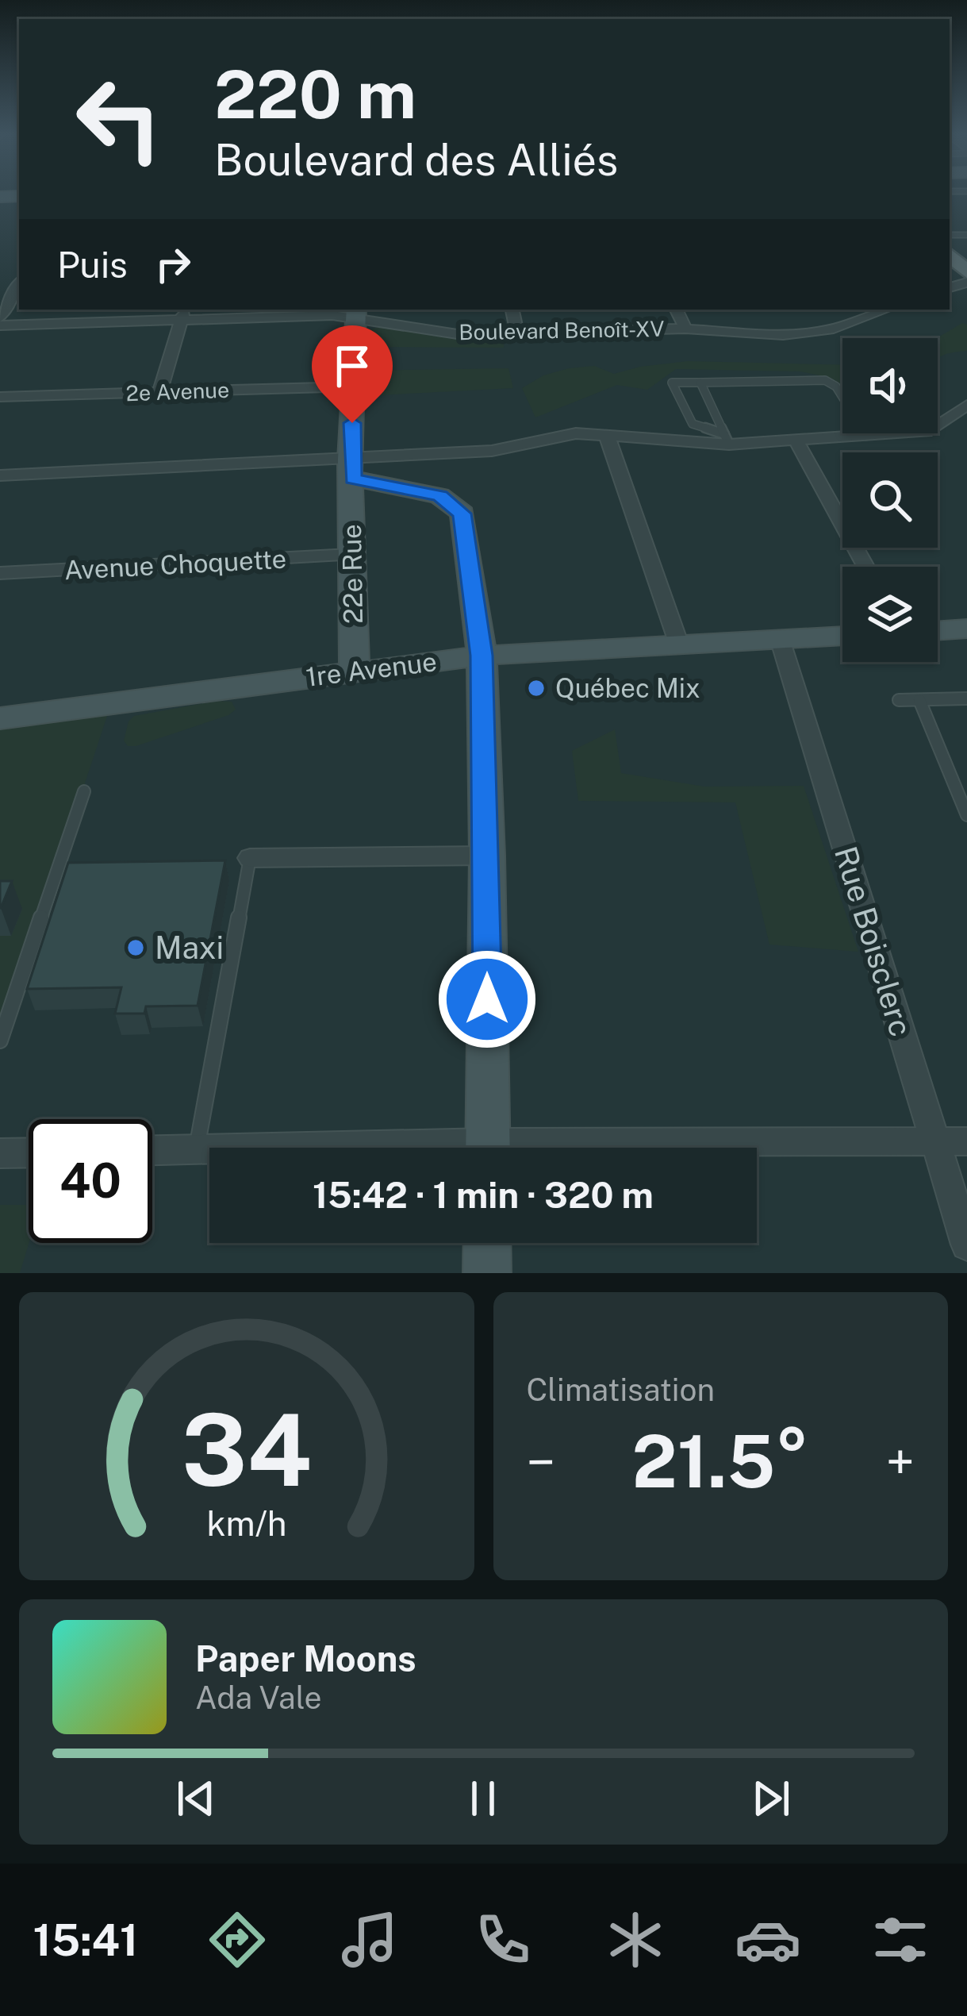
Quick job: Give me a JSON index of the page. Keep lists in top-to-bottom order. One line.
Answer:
{"streets":{"street":["Boulevard Benoît-XV","2e Avenue","Avenue Choquette","22e Rue","1re Avenue","Rue Boisclerc"]},"crossings":[["Boulevard Benoît-XV","22e Rue"],["2e Avenue","22e Rue"],["Avenue Choquette","22e Rue"],["22e Rue","1re Avenue"],["1re Avenue","Rue Boisclerc"]],"places":["Québec Mix","Maxi"],"page":{"turn":["220 m","Boulevard des Alliés"],"then":"Puis","limit":"40","trip":"15:42 · 1 min · 320 m","tile":"Climatisation","heat":["−","21.5°","+"],"song":["Paper Moons","Ada Vale"],"tabs":"15:41","gauge":["34","km/h"]}}
